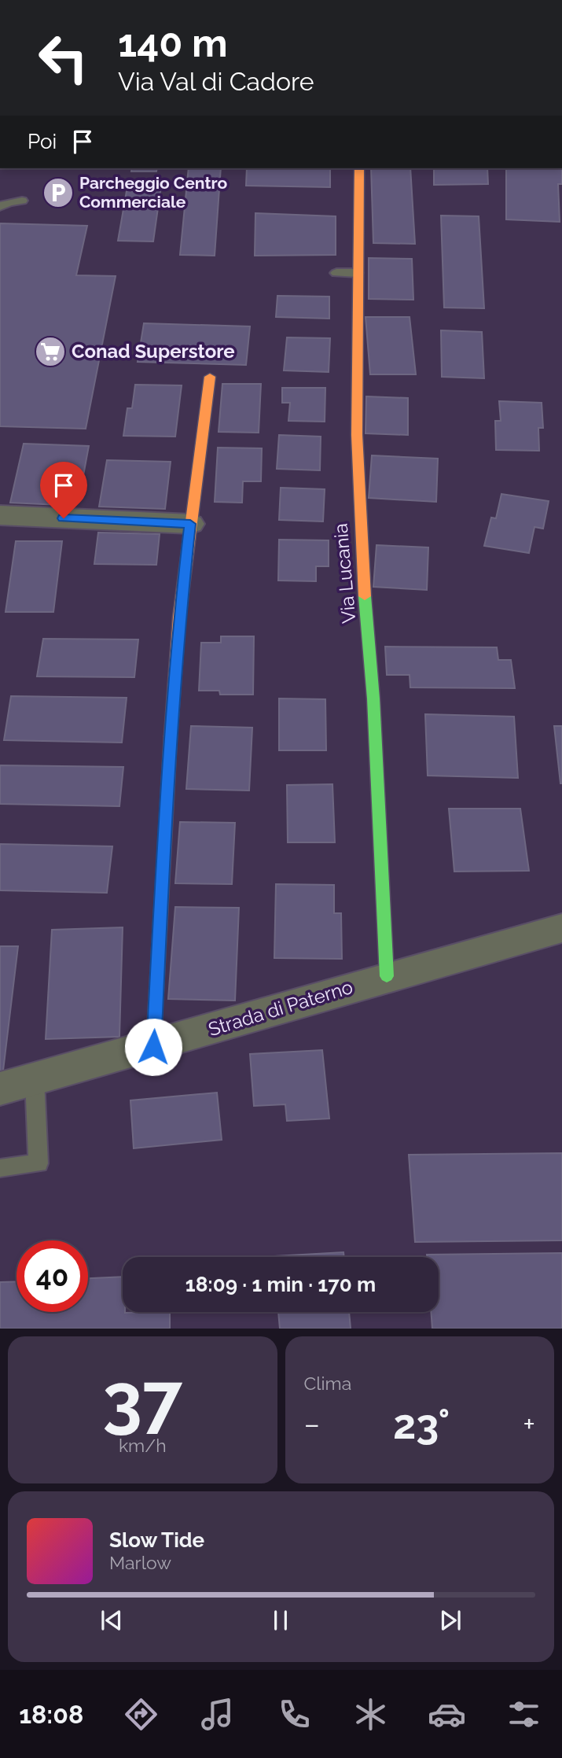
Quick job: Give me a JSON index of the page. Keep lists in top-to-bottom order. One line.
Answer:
{"streets":{"street":["Via Lucania","Strada di Paterno"]},"crossings":[["Via Lucania","Strada di Paterno"]],"places":{"parking":["Parcheggio Centro Commerciale"],"supermarket":["Conad Superstore"]},"page":{"turn":["140 m","Via Val di Cadore"],"then":"Poi","limit":"40","trip":"18:09 · 1 min · 170 m","tile":[["37","km/h"],"Clima"],"heat":["−","23°","+"],"song":["Slow Tide","Marlow"],"tabs":"18:08"}}
